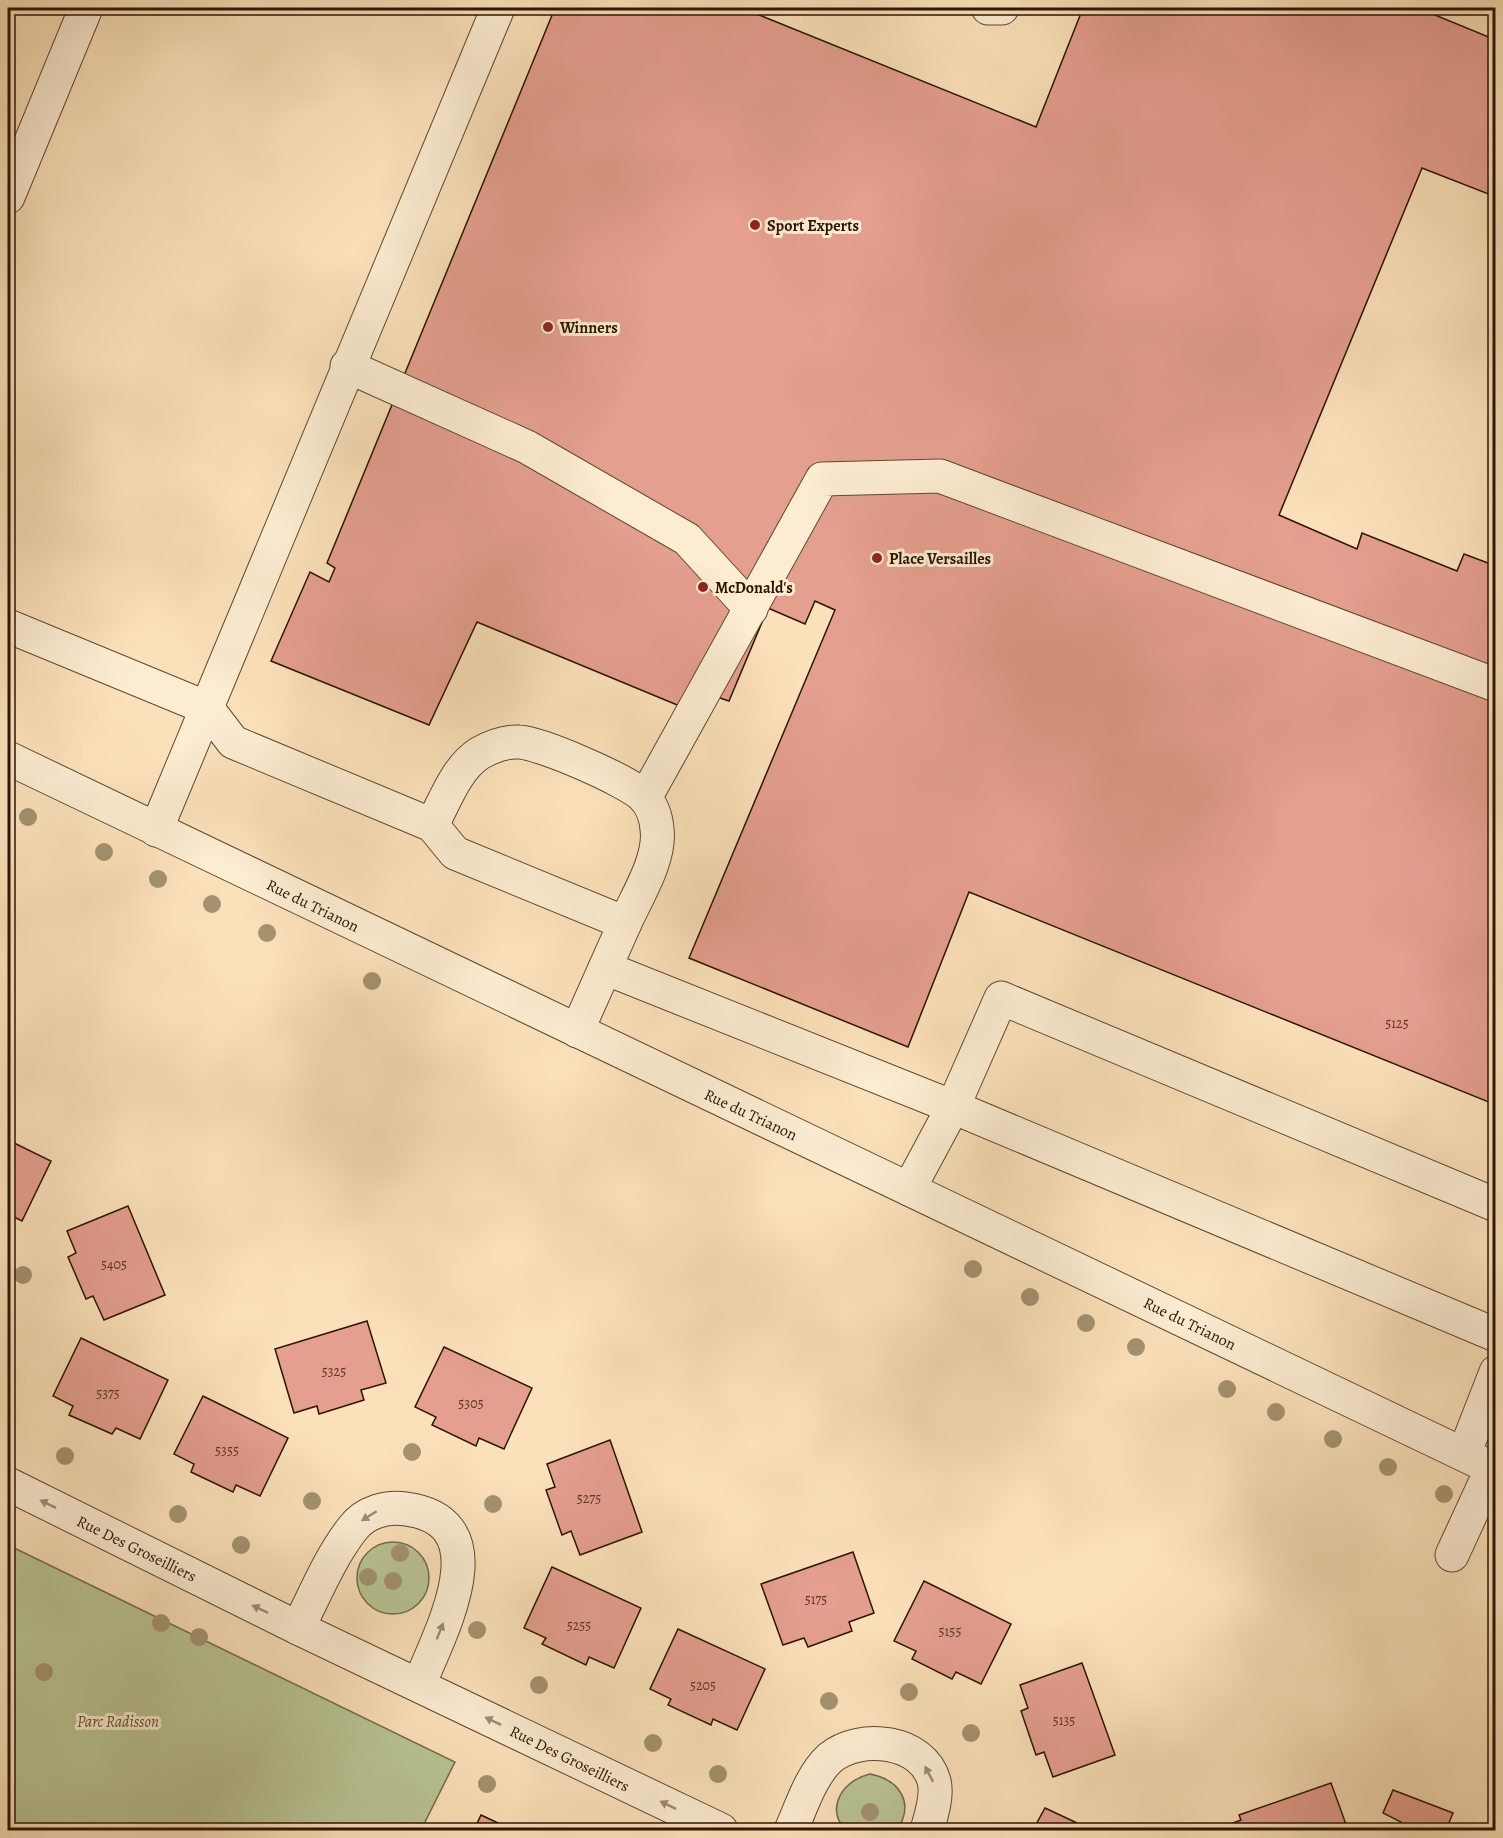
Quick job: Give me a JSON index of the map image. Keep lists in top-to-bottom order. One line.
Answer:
{"streets":{"street":["Rue du Trianon","Rue Des Groseilliers"]},"one_way":["Rue Des Groseilliers"],"parks":["Parc Radisson"],"places":["Sport Experts","Winners","Place Versailles","McDonald's"],"house_numbers":["5125","5405","5325","5375","5305","5355","5275","5175","5255","5155","5205","5135"]}
